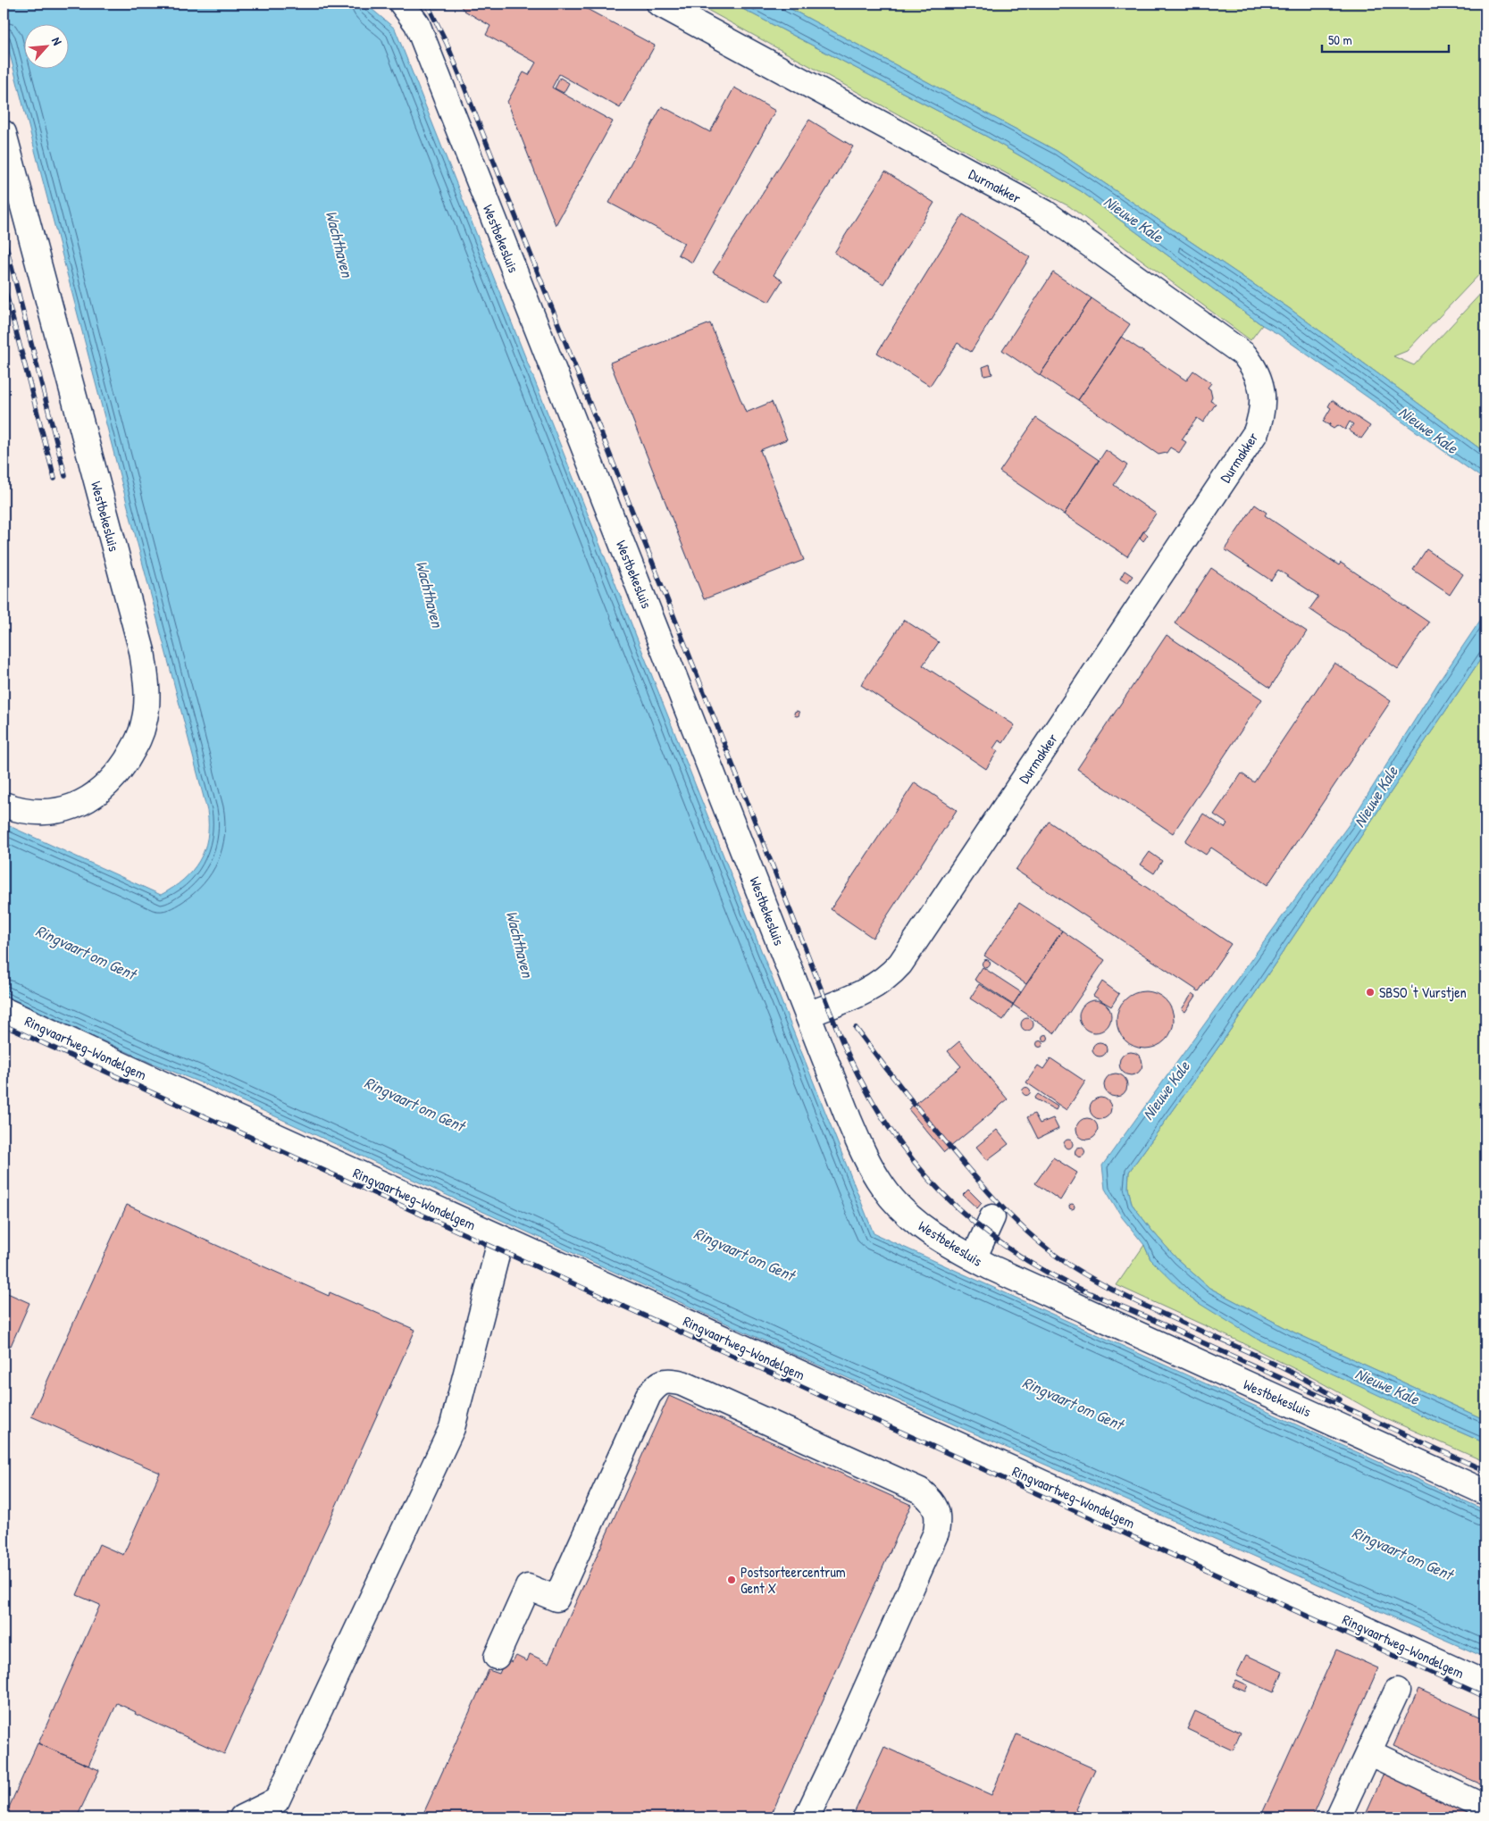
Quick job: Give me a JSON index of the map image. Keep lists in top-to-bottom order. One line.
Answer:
{"streets":{"street":["Durmakker","Westbekesluis","Ringvaartweg-Wondelgem"]},"crossings":[["Durmakker","Westbekesluis"]],"water":["Nieuwe Kale","Wachthaven","Ringvaart om Gent"],"places":["SBSO 't Vurstjen","Postsorteercentrum Gent X"],"scale_bar":"50 m","north":"top right"}
